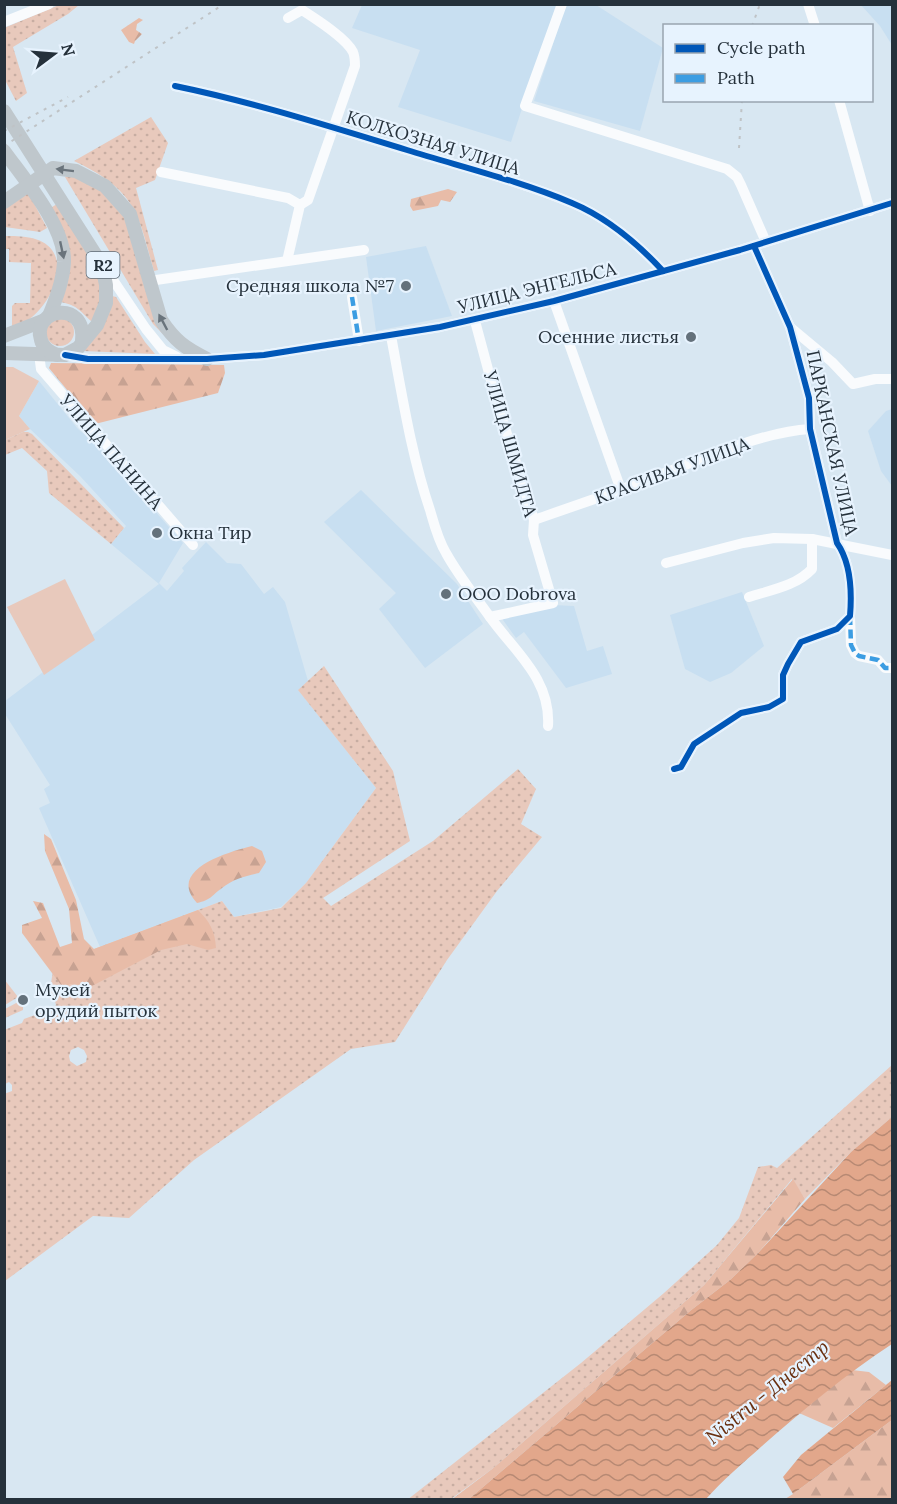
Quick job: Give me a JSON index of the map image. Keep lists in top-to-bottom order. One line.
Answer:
{"streets":{"main road":["R2"],"street":["КОЛХОЗНАЯ УЛИЦА","УЛИЦА ЭНГЕЛЬСА","ПАРКАНСКАЯ УЛИЦА","УЛИЦА ШМИДТА","УЛИЦА ПАНИНА","КРАСИВАЯ УЛИЦА"]},"crossings":[["КОЛХОЗНАЯ УЛИЦА","УЛИЦА ЭНГЕЛЬСА"],["R2","УЛИЦА ЭНГЕЛЬСА"],["УЛИЦА ЭНГЕЛЬСА","ПАРКАНСКАЯ УЛИЦА"],["УЛИЦА ЭНГЕЛЬСА","УЛИЦА ШМИДТА"],["ПАРКАНСКАЯ УЛИЦА","КРАСИВАЯ УЛИЦА"],["УЛИЦА ШМИДТА","КРАСИВАЯ УЛИЦА"]],"water":["Nistru - Днестр"],"places":["Средняя школа №7","Осенние листья","Окна Тир","OOO Dobrova","Музей орудий пыток"],"legend":["Cycle path","Path"],"north":"right"}
